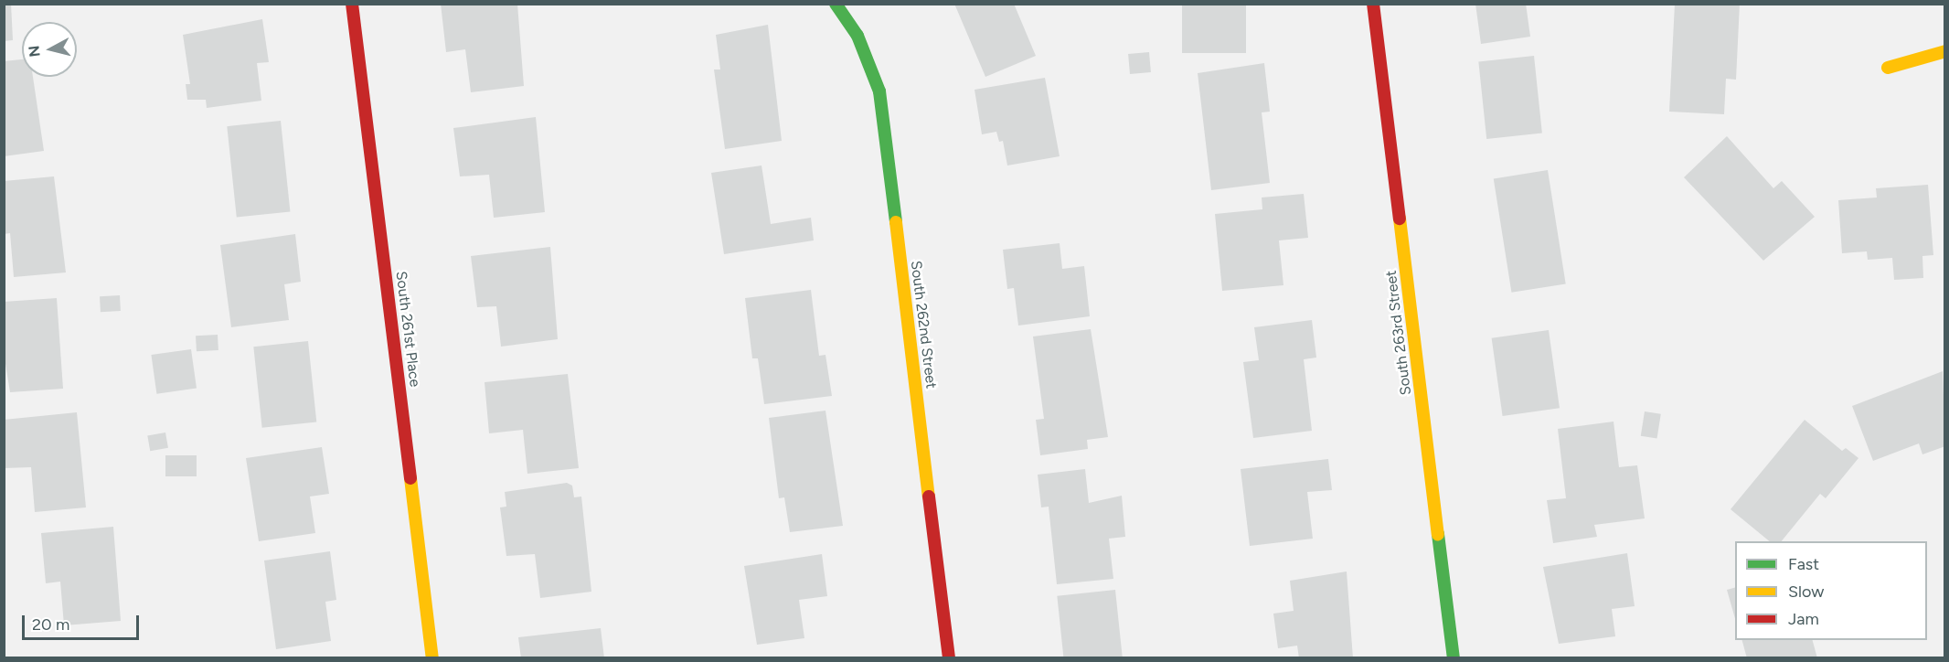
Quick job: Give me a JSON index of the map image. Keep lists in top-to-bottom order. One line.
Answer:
{"streets":{"street":["South 262nd Street","South 261st Place","South 263rd Street"]},"legend":["Fast","Slow","Jam"],"scale_bar":"20 m","north":"left"}
